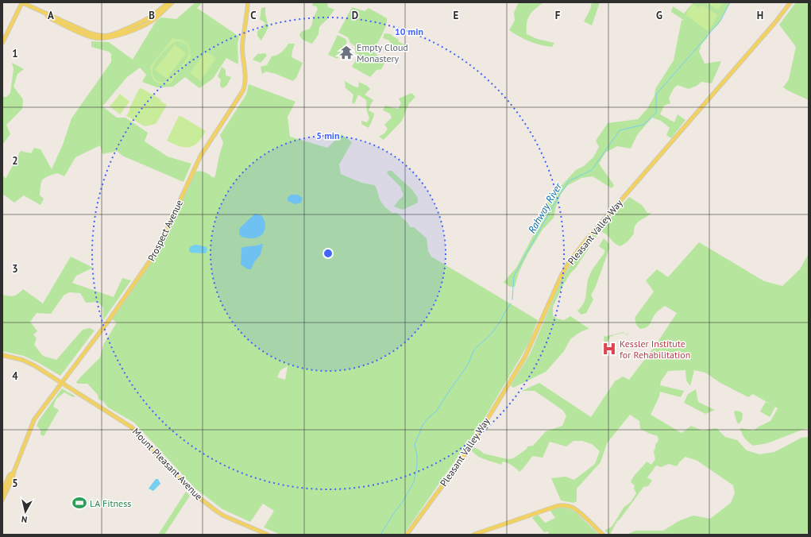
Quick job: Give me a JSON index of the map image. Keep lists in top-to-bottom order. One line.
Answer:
{"streets":{"main road":["Prospect Avenue","Pleasant Valley Way","Mount Pleasant Avenue"]},"crossings":[["Prospect Avenue","Mount Pleasant Avenue"]],"water":["Rahway River"],"places":{"temple":["Empty Cloud Monastery"],"hospital":["Kessler Institute for Rehabilitation"],"sports":["LA Fitness"]},"north":"bottom","grid":{"columns":["A","B","C","D","E","F","G","H"],"rows":["1","2","3","4","5"]},"rings":["10 min","5 min"]}
